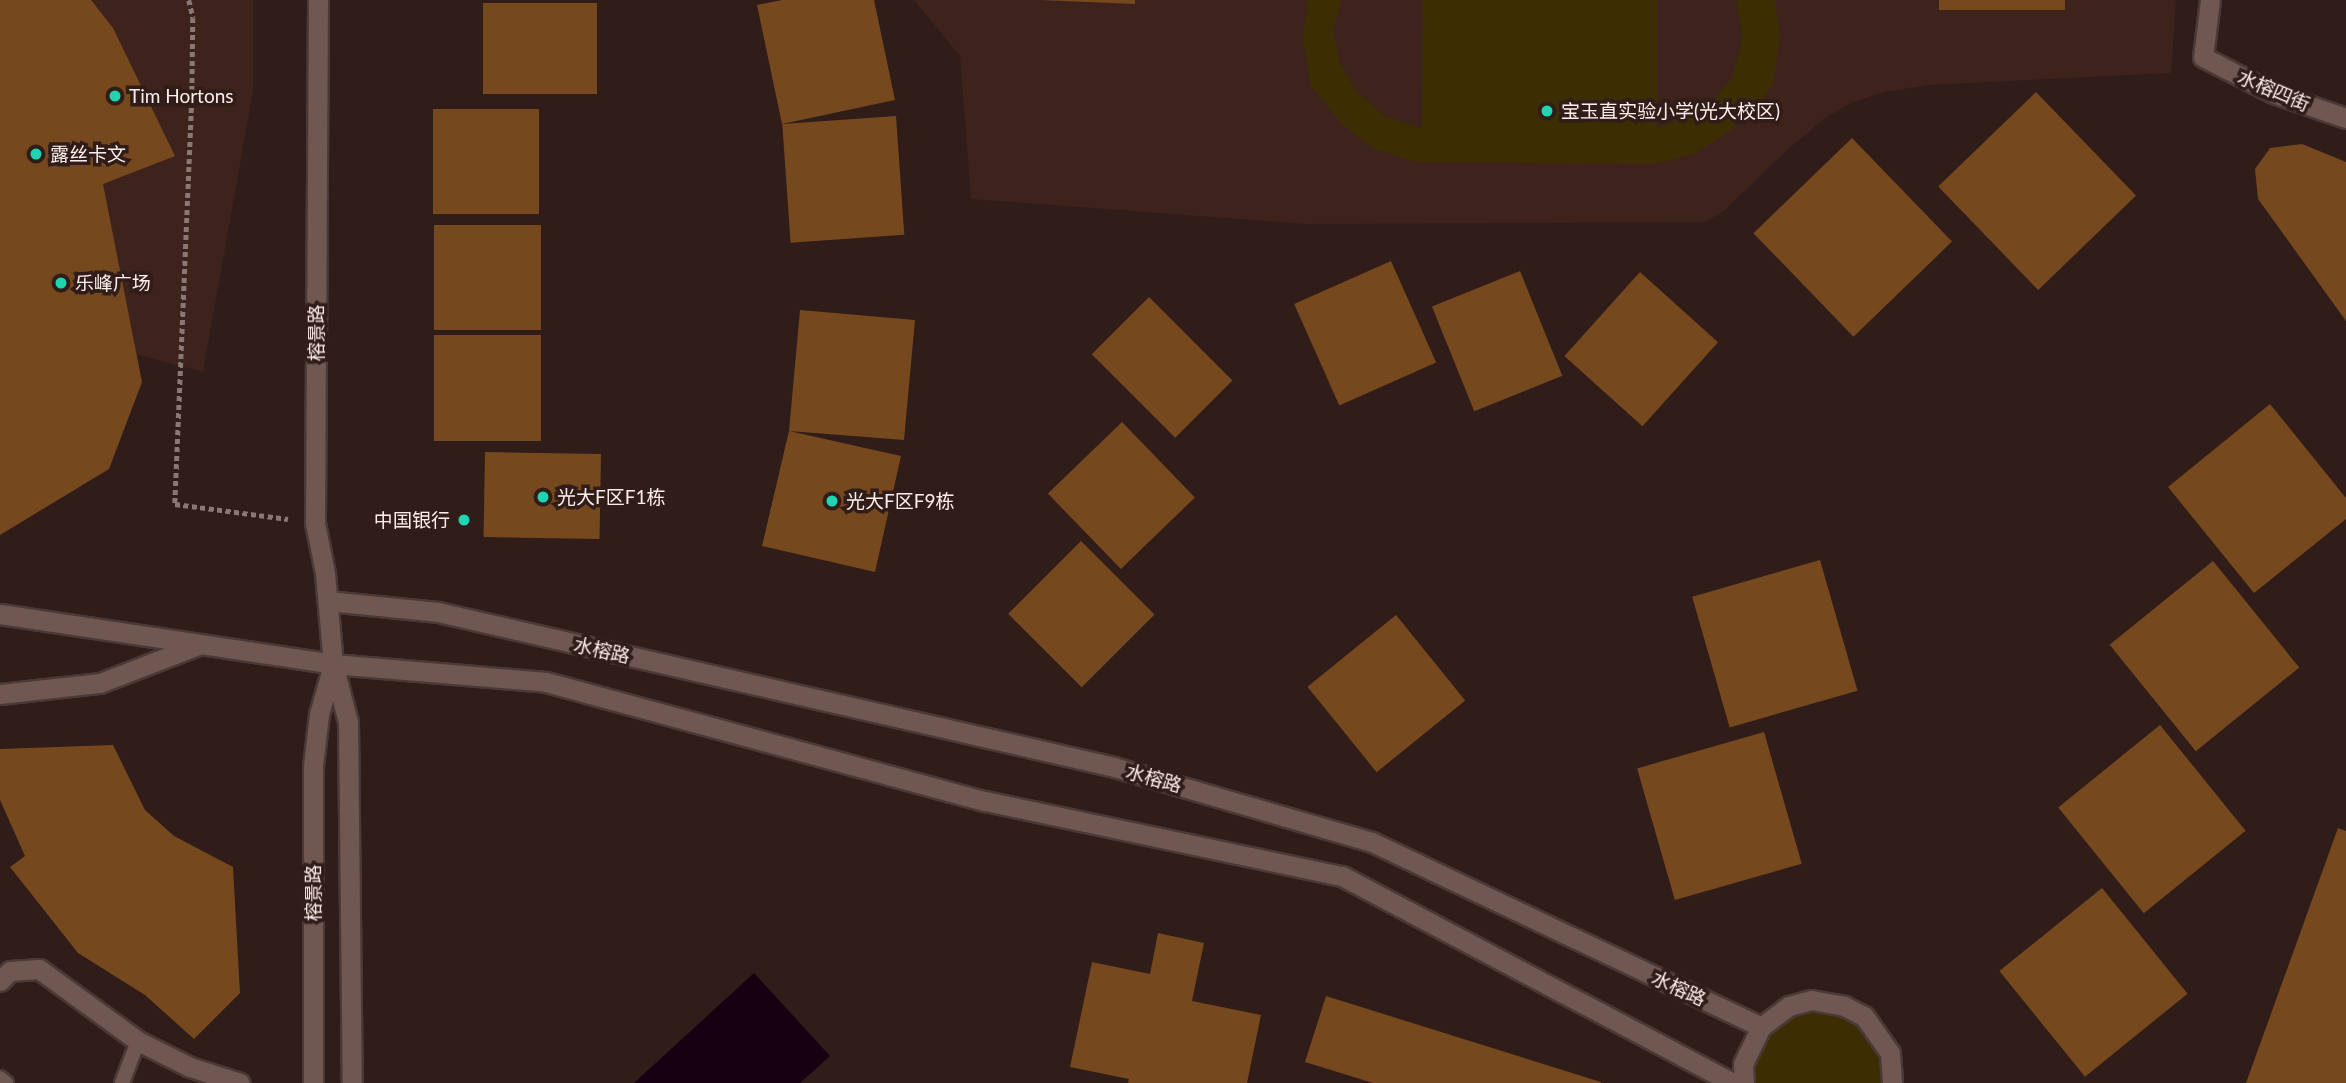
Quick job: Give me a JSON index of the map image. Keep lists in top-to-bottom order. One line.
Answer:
{"streets":{"street":["水榕四街","榕景路","水榕路"]},"crossings":[["榕景路","水榕路"]],"places":["Tim Hortons","宝玉直实验小学(光大校区)","露丝卡文","乐峰广场","光大F区F1栋","光大F区F9栋","中国银行"]}
